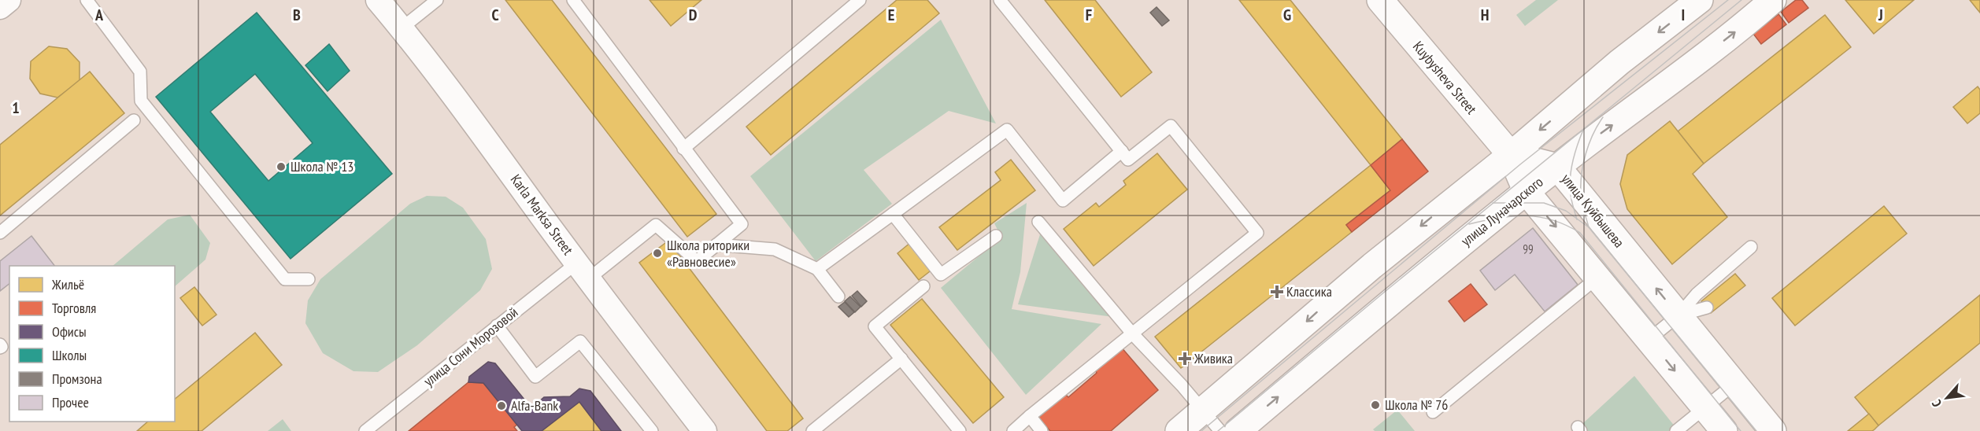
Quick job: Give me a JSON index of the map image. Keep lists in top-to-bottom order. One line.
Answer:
{"streets":{"main road":["Kuybysheva Street","улица Куйбышева","улица Луначарского"],"street":["Karla Marksa Street"],"lane":["улица Сони Морозовой"]},"crossings":[["Kuybysheva Street","улица Куйбышева"],["улица Куйбышева","улица Луначарского"],["Karla Marksa Street","улица Сони Морозовой"]],"places":{"other":["Школа № 13","Школа риторики «Равновесие»","Школа № 76","Alfa-Bank"],"health":["Классика","Живика"]},"house_numbers":["99"],"legend":["Жильё","Торговля","Офисы","Школы","Промзона","Прочее"],"north":"bottom left","grid":{"columns":["A","B","C","D","E","F","G","H","I","J"],"rows":["1"]}}
